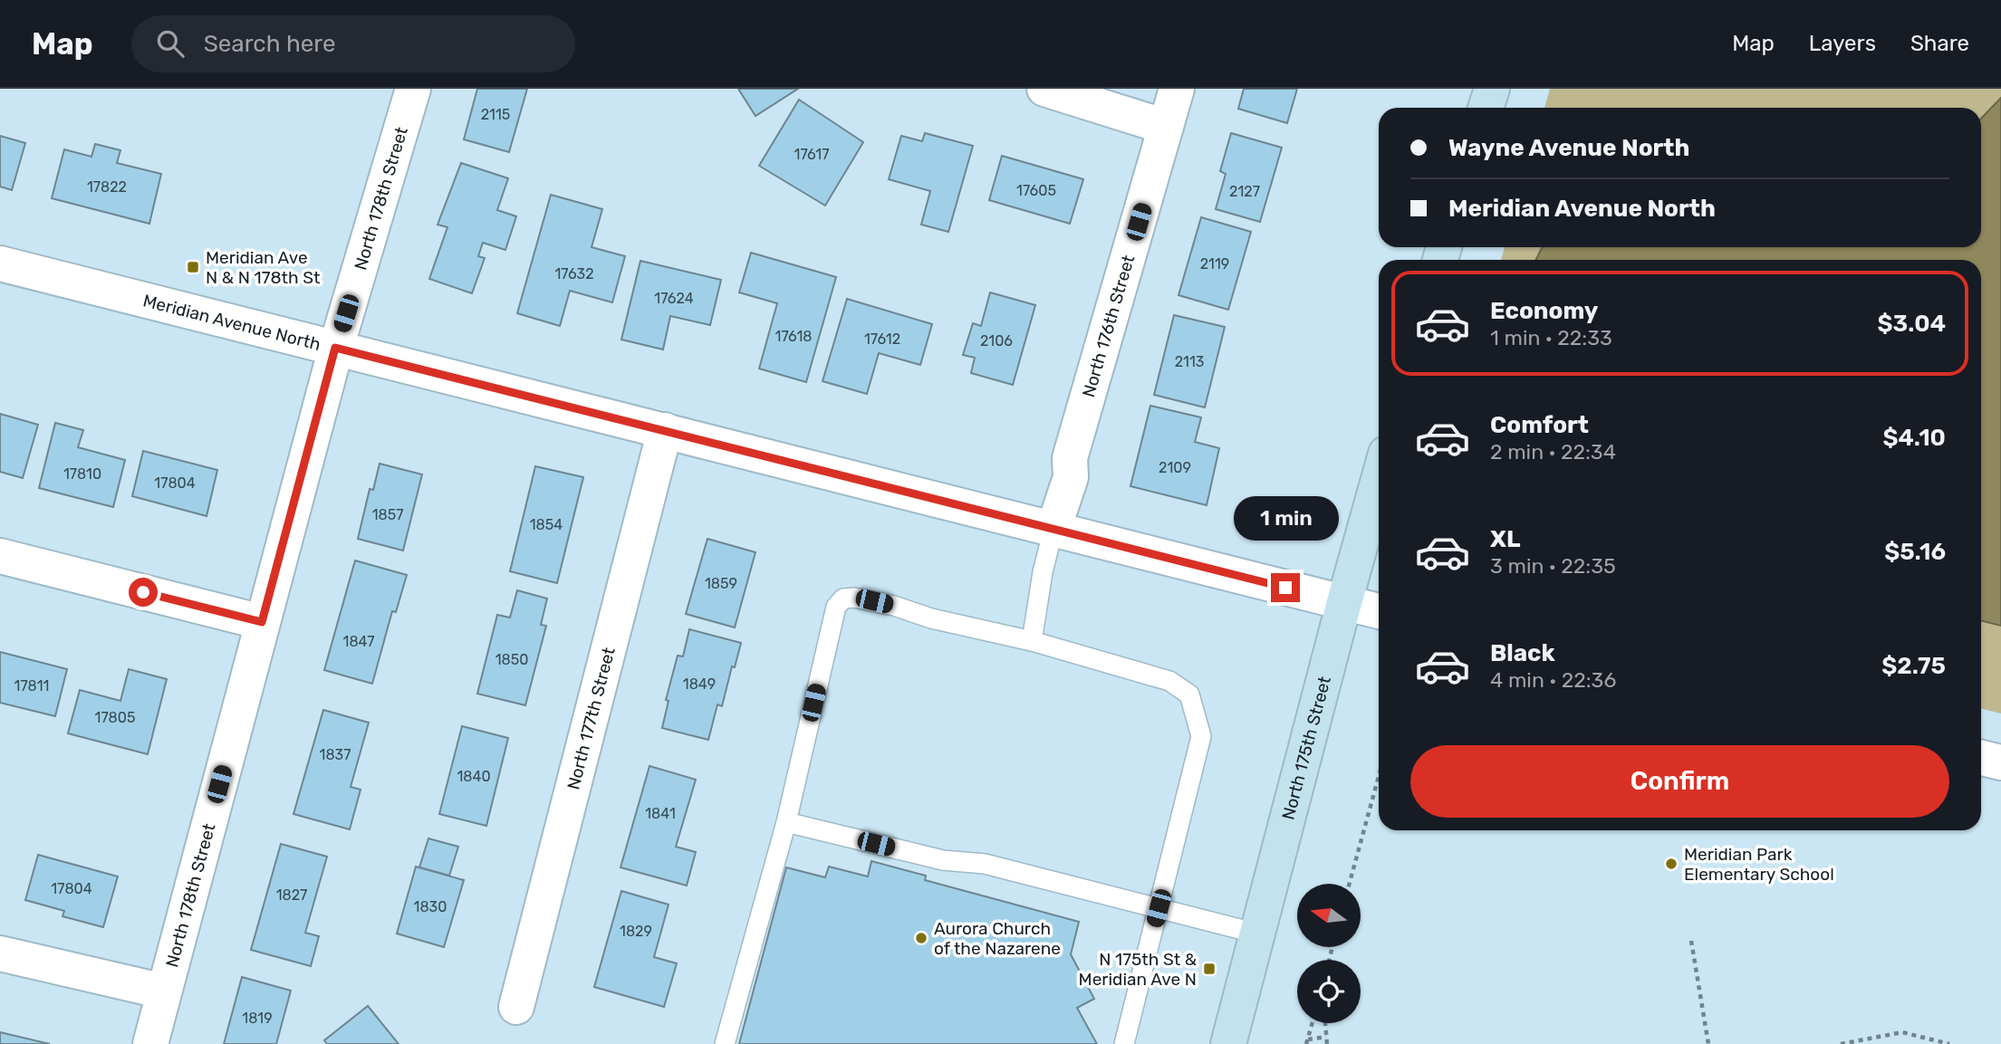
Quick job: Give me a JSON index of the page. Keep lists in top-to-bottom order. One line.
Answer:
{"streets":{"main road":["North 175th Street"],"street":["North 178th Street","Meridian Avenue North","North 176th Street","North 177th Street"]},"crossings":[["North 178th Street","Meridian Avenue North"],["Meridian Avenue North","North 176th Street"],["Meridian Avenue North","North 177th Street"],["Meridian Avenue North","North 175th Street"]],"places":{"transit":["Meridian Ave N & N 178th St","N 175th St & Meridian Ave N"],"other":["Meridian Park Elementary School","Aurora Church of the Nazarene"]},"house_numbers":["2115","17617","17822","17605","2127","2119","17632","17624","17618","17612","2106","2113","2109","17810","17804","1857","1854","1859","1847","1850","1849","17811","17805","1837","1840","1841","17804","1827","1830","1829","1819"],"north":"left","page":{"header":"Map","search":"Search here","nav":["Map","Layers","Share"],"banner":["Wayne Avenue North","Meridian Avenue North"],"list":[{"name":"Economy","note":"1 min · 22:33","value":"$3.04"},{"name":"Comfort","note":"2 min · 22:34","value":"$4.10"},{"name":"XL","note":"3 min · 22:35","value":"$5.16"},{"name":"Black","note":"4 min · 22:36","value":"$2.75"}],"bubble":"1 min","buttons":"Confirm"}}
